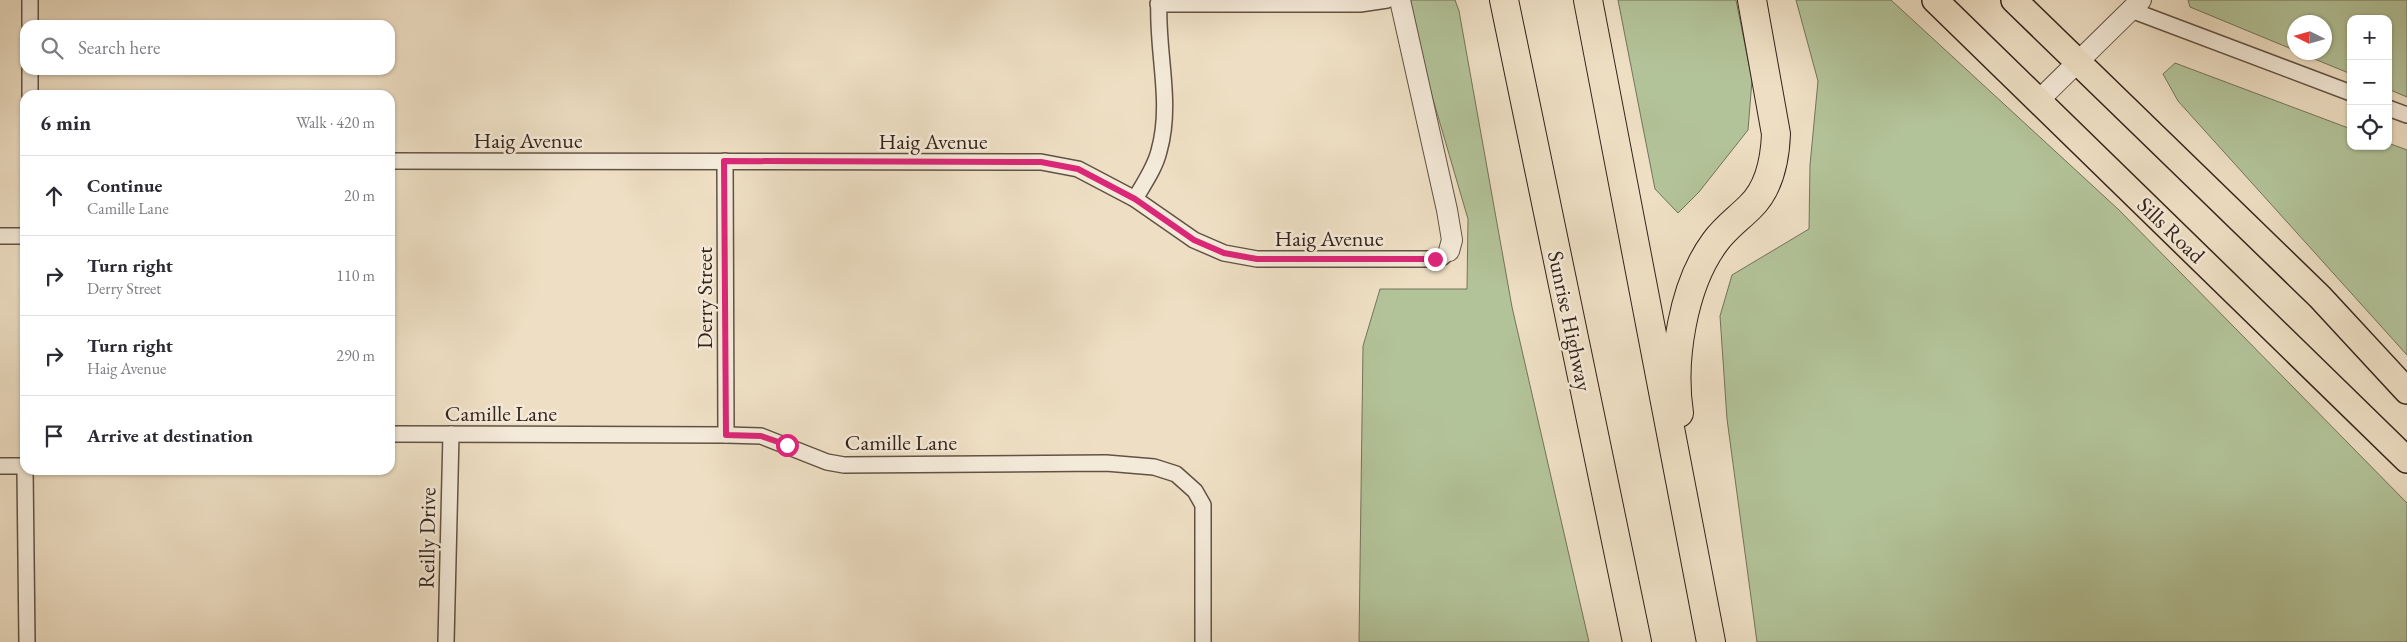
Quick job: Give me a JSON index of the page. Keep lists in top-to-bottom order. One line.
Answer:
{"streets":{"highway":["Sunrise Highway"],"main road":["Sills Road"],"street":["Haig Avenue","Derry Street","Camille Lane","Reilly Drive"]},"crossings":[["Haig Avenue","Derry Street"],["Derry Street","Camille Lane"],["Camille Lane","Reilly Drive"]],"north":"left","page":{"map_buttons":["+","−"],"search":"Search here","heading":["6 min","Walk · 420 m"],"list":[["Continue","Camille Lane","20 m"],["Turn right","Derry Street","110 m"],["Turn right","Haig Avenue","290 m"],"Arrive at destination"]}}
